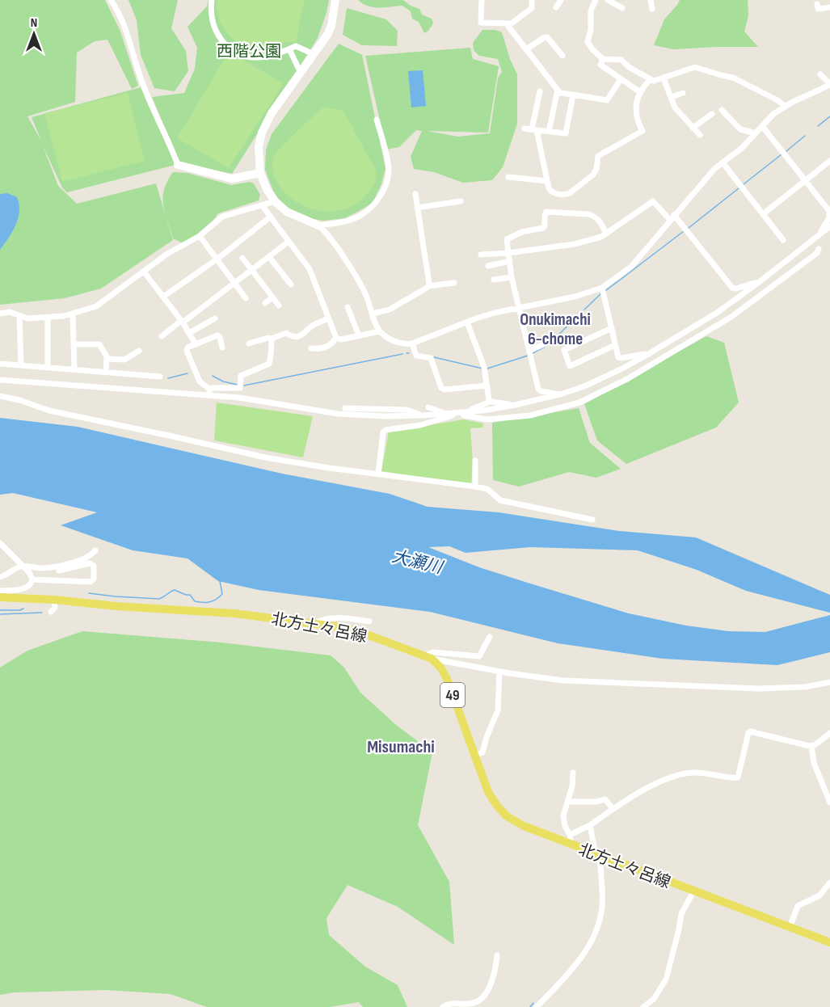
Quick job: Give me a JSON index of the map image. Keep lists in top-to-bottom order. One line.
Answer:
{"streets":{"main road":["北方土々呂線","49"]},"districts":["Onukimachi 6-chome","Misumachi"],"water":["大瀬川"],"parks":["西階公園"],"north":"top"}
